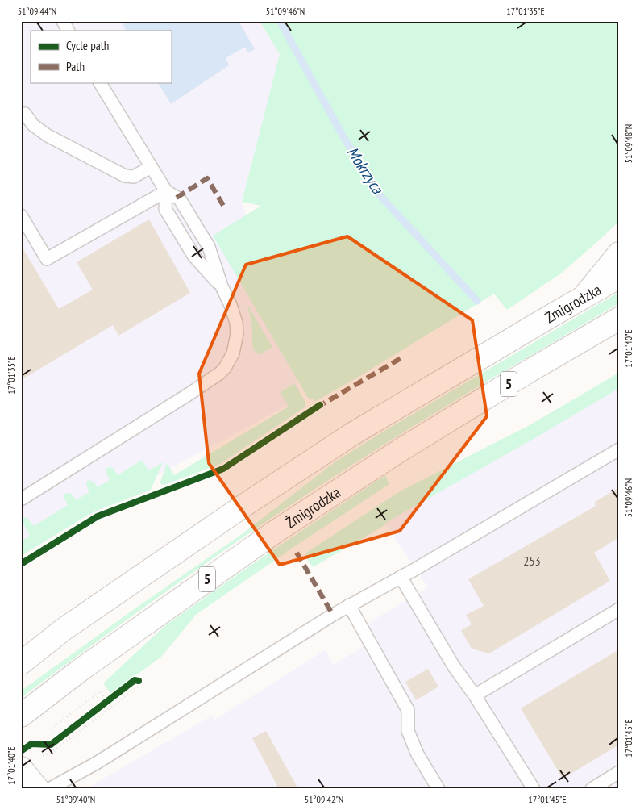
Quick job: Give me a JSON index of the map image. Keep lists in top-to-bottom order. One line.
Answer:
{"streets":{"main road":["Żmigrodzka","5"]},"crossings":[["Żmigrodzka","5"]],"water":["Mokrzyca"],"house_numbers":["253"],"legend":["Cycle path","Path"],"coordinates":["51°09'44\"N","51°09'46\"N","17°01'35\"E","51°09'48\"N","17°01'40\"E","17°01'45\"E","51°09'40\"N","51°09'42\"N"]}
